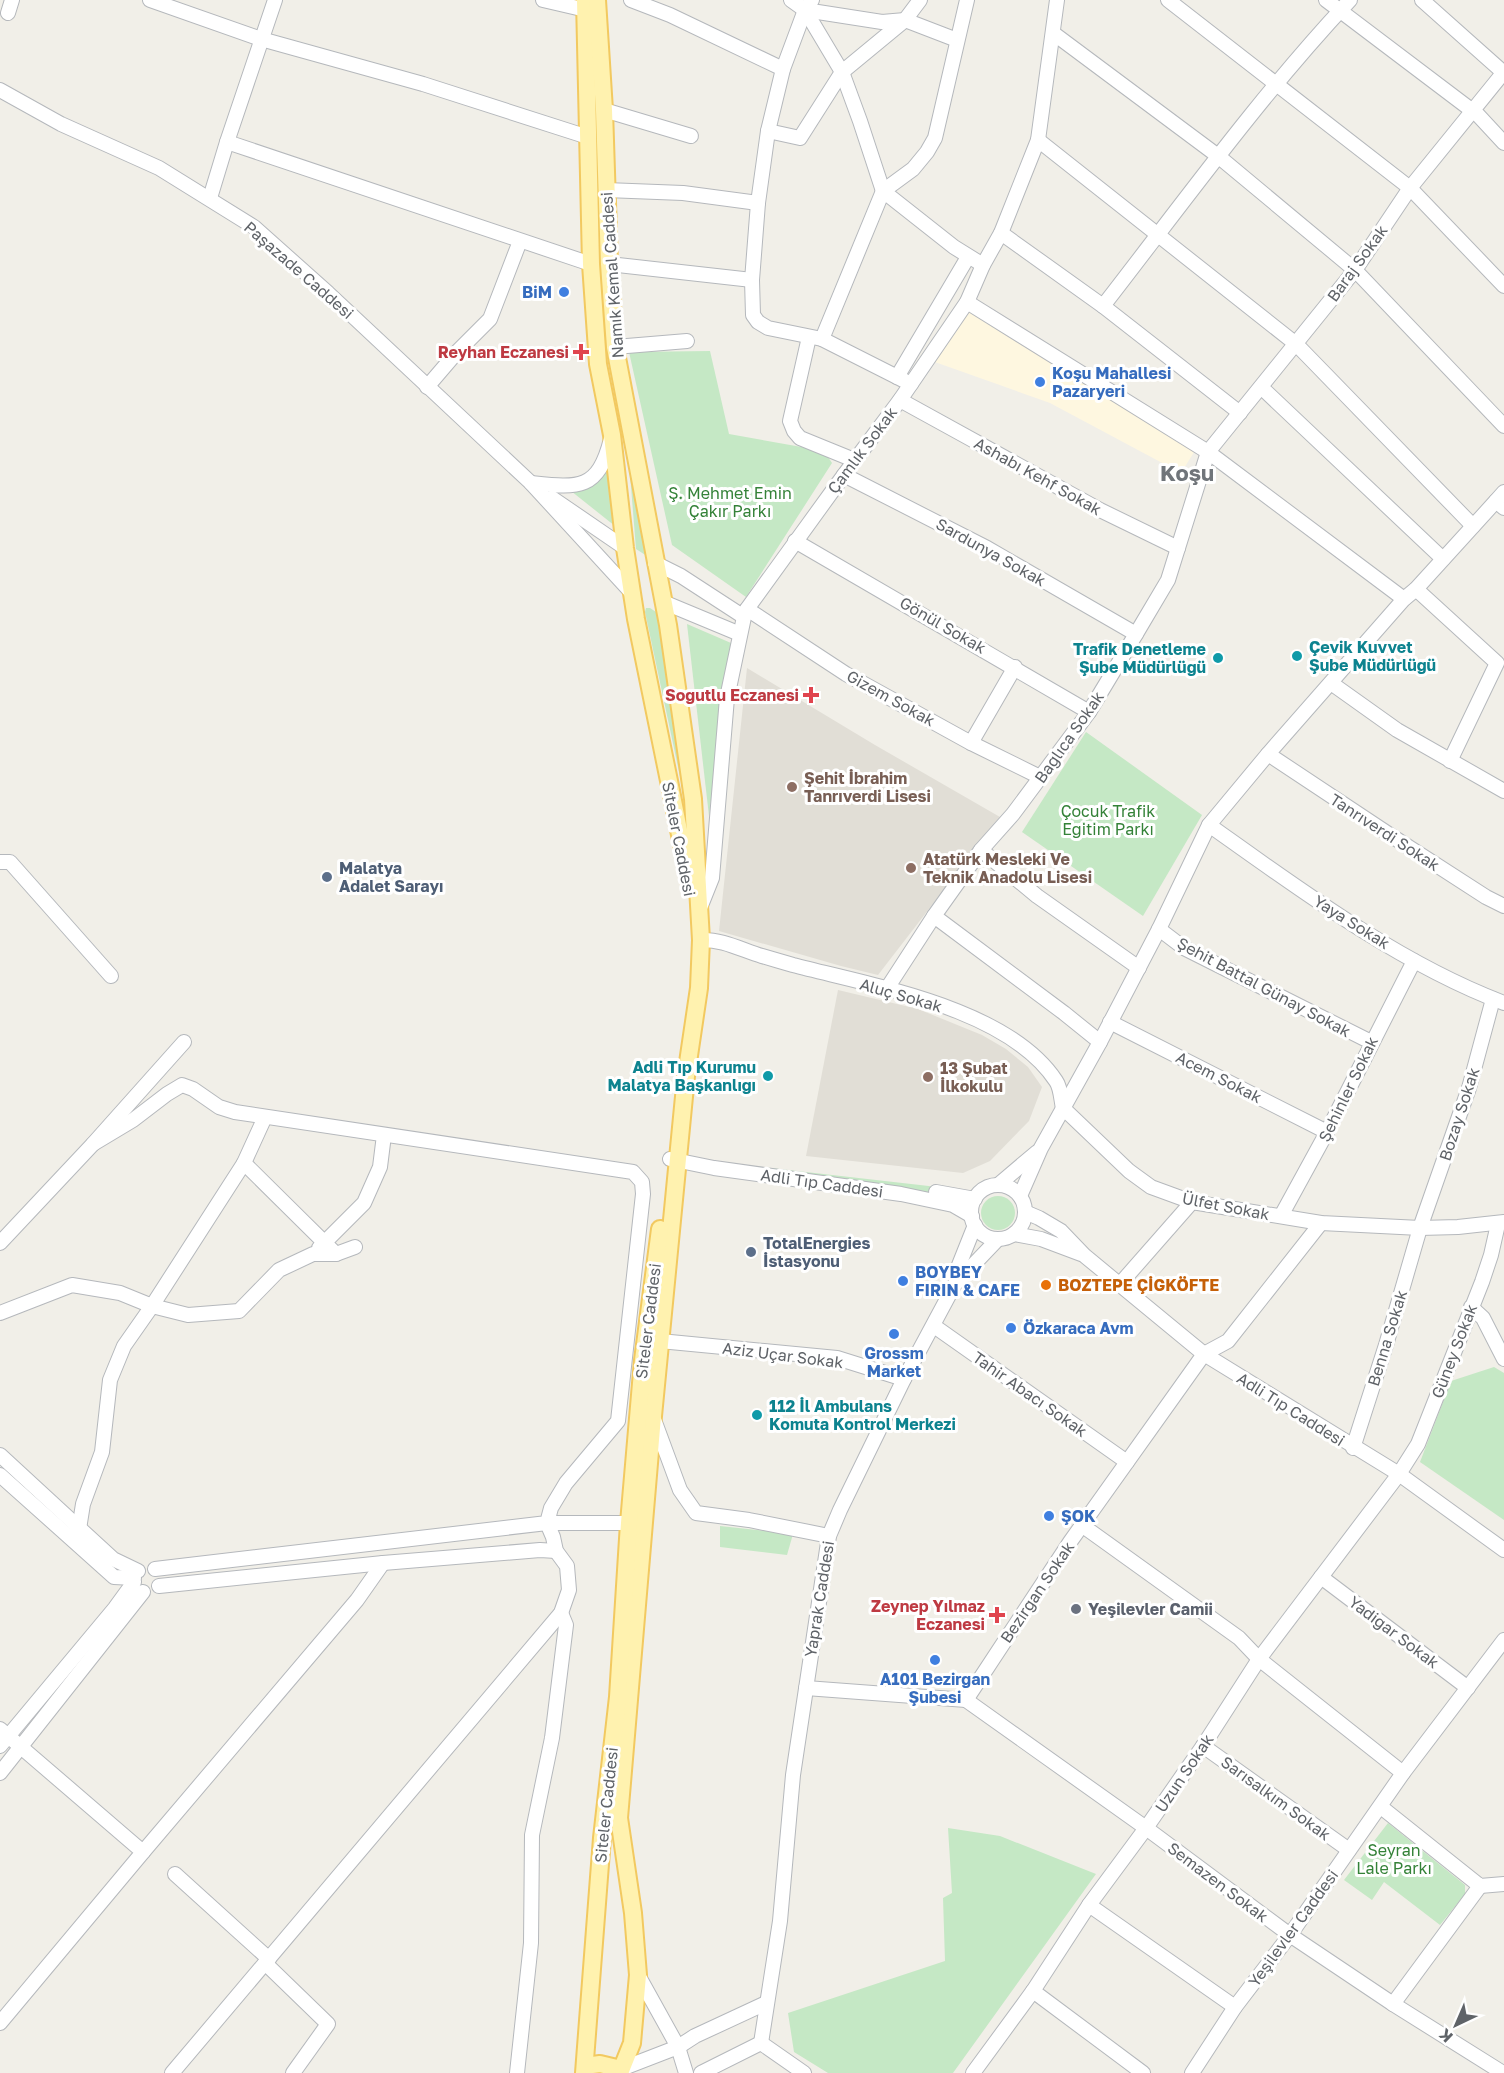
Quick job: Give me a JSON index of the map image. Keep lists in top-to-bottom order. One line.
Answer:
{"streets":{"main road":["Namık Kemal Caddesi","Siteler Caddesi"],"street":["Baraj Sokak","Paşazade Caddesi","Çamlık Sokak","Ashabı Kehf Sokak","Sardunya Sokak","Gönül Sokak","Gizem Sokak","Bağlıca Sokak","Tanrıverdi Sokak","Yaya Sokak","Şehit Battal Günay Sokak","Aluç Sokak","Acem Sokak","Şehinler Sokak","Bozay Sokak","Adli Tıp Caddesi","Ülfet Sokak","Benna Sokak","Güney Sokak","Aziz Uçar Sokak","Tahir Abacı Sokak","Bezirgan Sokak","Yaprak Caddesi","Yadigar Sokak","Uzun Sokak","Sarısalkım Sokak","Semazen Sokak","Yeşilevler Caddesi"]},"crossings":[["Baraj Sokak","Bağlıca Sokak"],["Paşazade Caddesi","Namık Kemal Caddesi"],["Paşazade Caddesi","Siteler Caddesi"],["Namık Kemal Caddesi","Gizem Sokak"],["Namık Kemal Caddesi","Siteler Caddesi"],["Çamlık Sokak","Ashabı Kehf Sokak"],["Çamlık Sokak","Sardunya Sokak"],["Çamlık Sokak","Gönül Sokak"],["Çamlık Sokak","Gizem Sokak"],["Çamlık Sokak","Siteler Caddesi"],["Ashabı Kehf Sokak","Bağlıca Sokak"],["Sardunya Sokak","Bağlıca Sokak"],["Gönül Sokak","Bağlıca Sokak"],["Gizem Sokak","Bağlıca Sokak"],["Bağlıca Sokak","Aluç Sokak"],["Siteler Caddesi","Aluç Sokak"],["Siteler Caddesi","Adli Tıp Caddesi"],["Siteler Caddesi","Aziz Uçar Sokak"],["Yaya Sokak","Şehinler Sokak"],["Yaya Sokak","Bozay Sokak"],["Şehit Battal Günay Sokak","Şehinler Sokak"],["Aluç Sokak","Ülfet Sokak"],["Acem Sokak","Şehinler Sokak"],["Şehinler Sokak","Ülfet Sokak"],["Bozay Sokak","Ülfet Sokak"],["Bozay Sokak","Benna Sokak"],["Adli Tıp Caddesi","Benna Sokak"],["Adli Tıp Caddesi","Güney Sokak"],["Adli Tıp Caddesi","Bezirgan Sokak"],["Adli Tıp Caddesi","Yaprak Caddesi"],["Adli Tıp Caddesi","Uzun Sokak"],["Ülfet Sokak","Benna Sokak"],["Ülfet Sokak","Güney Sokak"],["Güney Sokak","Uzun Sokak"],["Aziz Uçar Sokak","Yaprak Caddesi"],["Tahir Abacı Sokak","Bezirgan Sokak"],["Tahir Abacı Sokak","Yaprak Caddesi"],["Bezirgan Sokak","Semazen Sokak"],["Yadigar Sokak","Uzun Sokak"],["Yadigar Sokak","Yeşilevler Caddesi"],["Uzun Sokak","Sarısalkım Sokak"],["Uzun Sokak","Semazen Sokak"],["Sarısalkım Sokak","Yeşilevler Caddesi"],["Semazen Sokak","Yeşilevler Caddesi"]],"districts":["Koşu"],"parks":["Ş. Mehmet Emin Çakır Parkı","Çocuk Trafik Eğitim Parkı","Seyran Lale Parkı"],"places":{"other":["BiM","Koşu Mahallesi Pazaryeri","Çevik Kuvvet Şube Müdürlüğü","Trafik Denetleme Şube Müdürlüğü","Şehit İbrahim Tanrıverdi Lisesi","Atatürk Mesleki Ve Teknik Anadolu Lisesi","Malatya Adalet Sarayı","Adli Tıp Kurumu Malatya Başkanlığı","13 Şubat İlkokulu","TotalEnergies İstasyonu","BOYBEY FIRIN & CAFE","BOZTEPE ÇİĞKÖFTE","Özkaraca Avm","Grossm Market","112 İl Ambulans Komuta Kontrol Merkezi","ŞOK","Yeşilevler Camii","A101 Bezirgan Şubesi"],"health":["Reyhan Eczanesi","Sogutlu Eczanesi","Zeynep Yılmaz Eczanesi"]},"north":"bottom left"}
